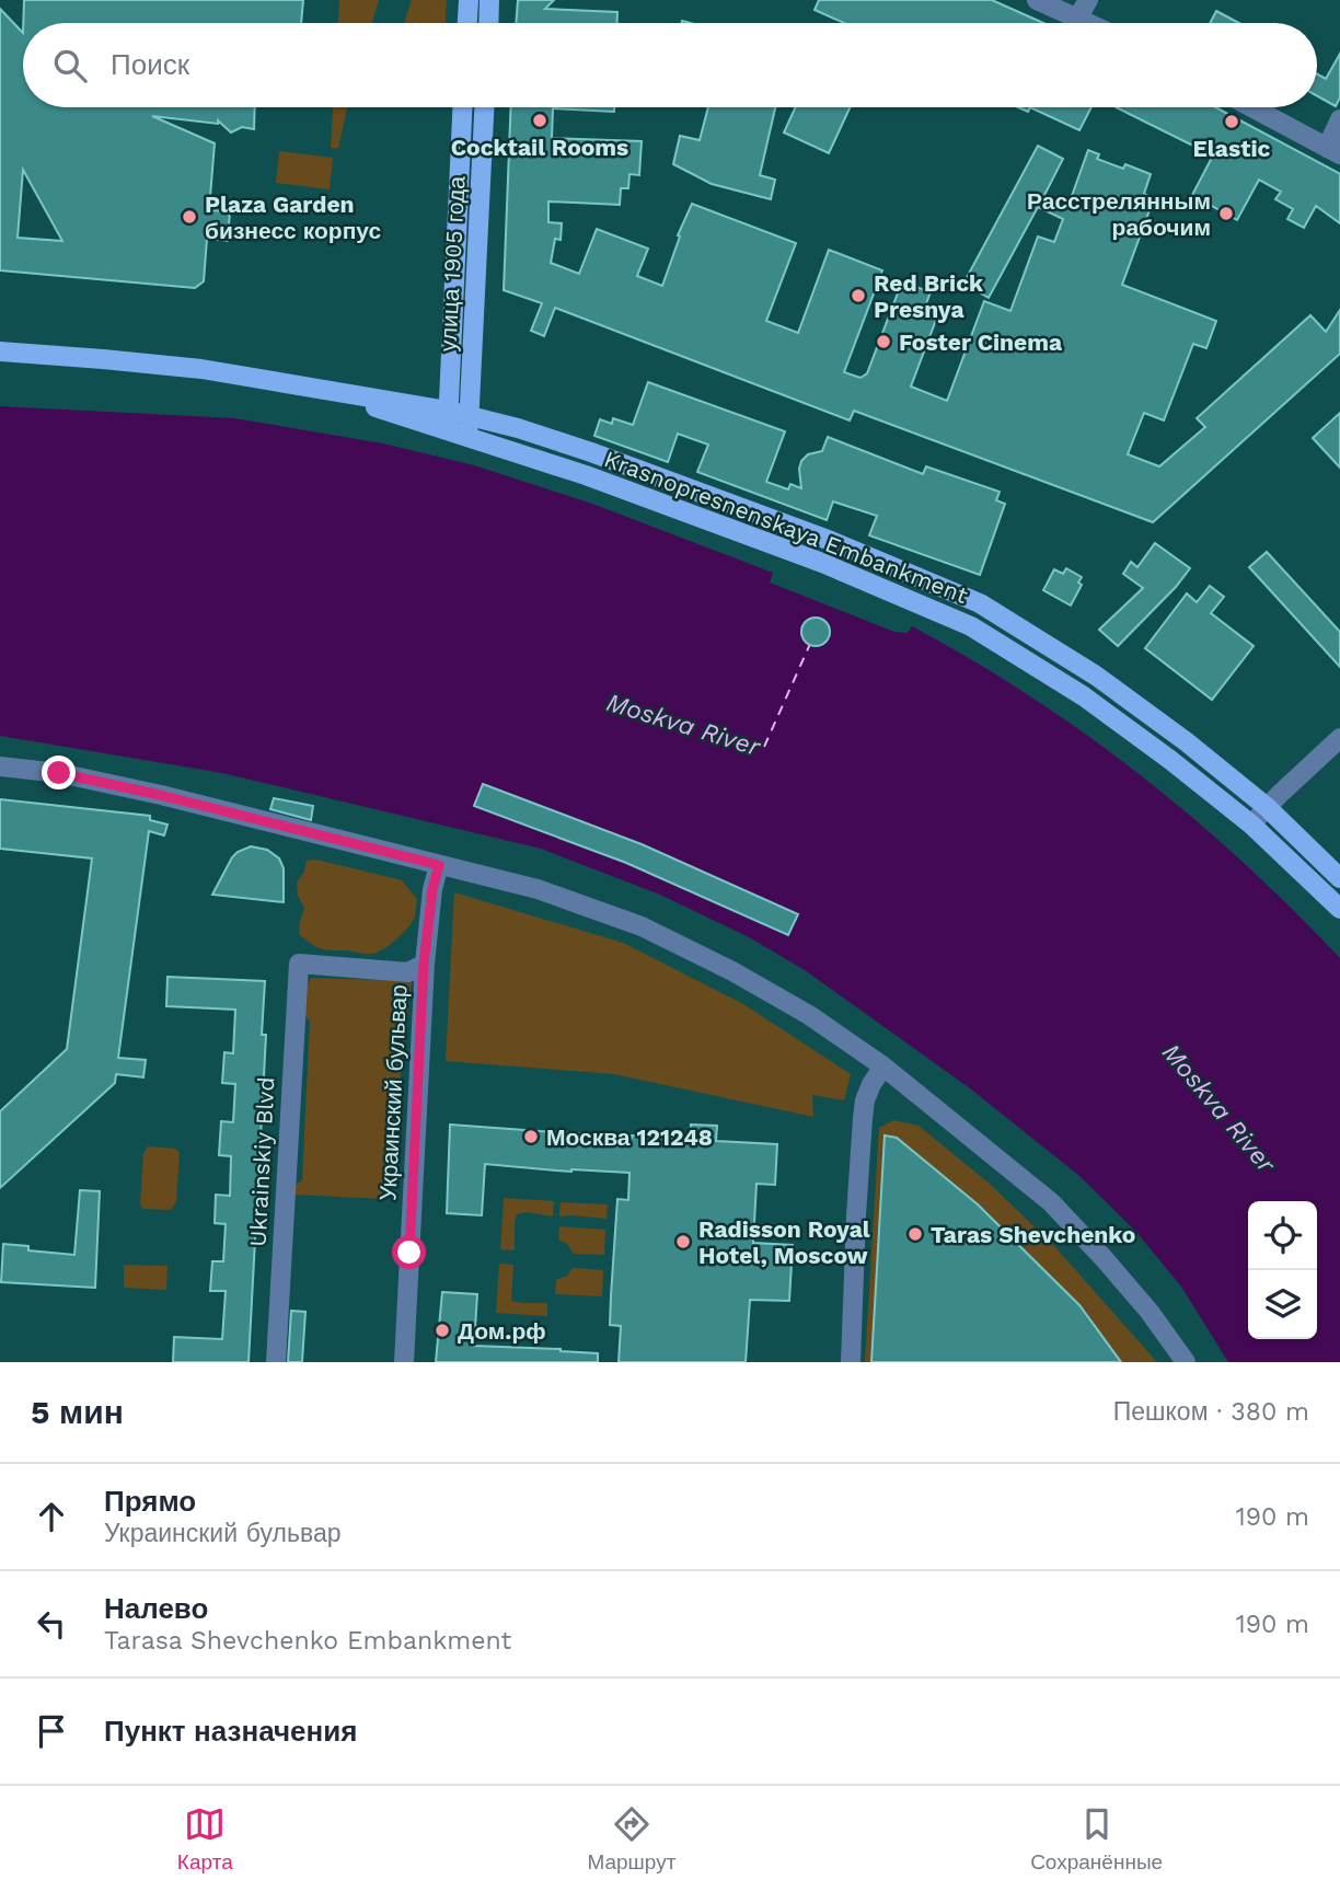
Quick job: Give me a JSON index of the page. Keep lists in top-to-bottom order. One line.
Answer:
{"streets":{"main road":["улица 1905 года","Krasnopresnenskaya Embankment"],"street":["Украинский бульвар","Ukrainskiy Blvd"]},"crossings":[["улица 1905 года","Krasnopresnenskaya Embankment"],["Украинский бульвар","Ukrainskiy Blvd"]],"water":["Moskva River"],"places":["Cocktail Rooms","Elastic","Расстрелянным рабочим","Plaza Garden бизнесс корпус","Red Brick Presnya","Foster Cinema","Москва 121248","Taras Shevchenko","Radisson Royal Hotel, Moscow","Дом.рф"],"page":{"search":"Поиск","heading":["5 мин","Пешком · 380 m"],"list":[["Прямо","Украинский бульвар","190 m"],["Налево","Tarasa Shevchenko Embankment","190 m"],"Пункт назначения"],"nav":["Карта","Маршрут","Сохранённые"]}}
